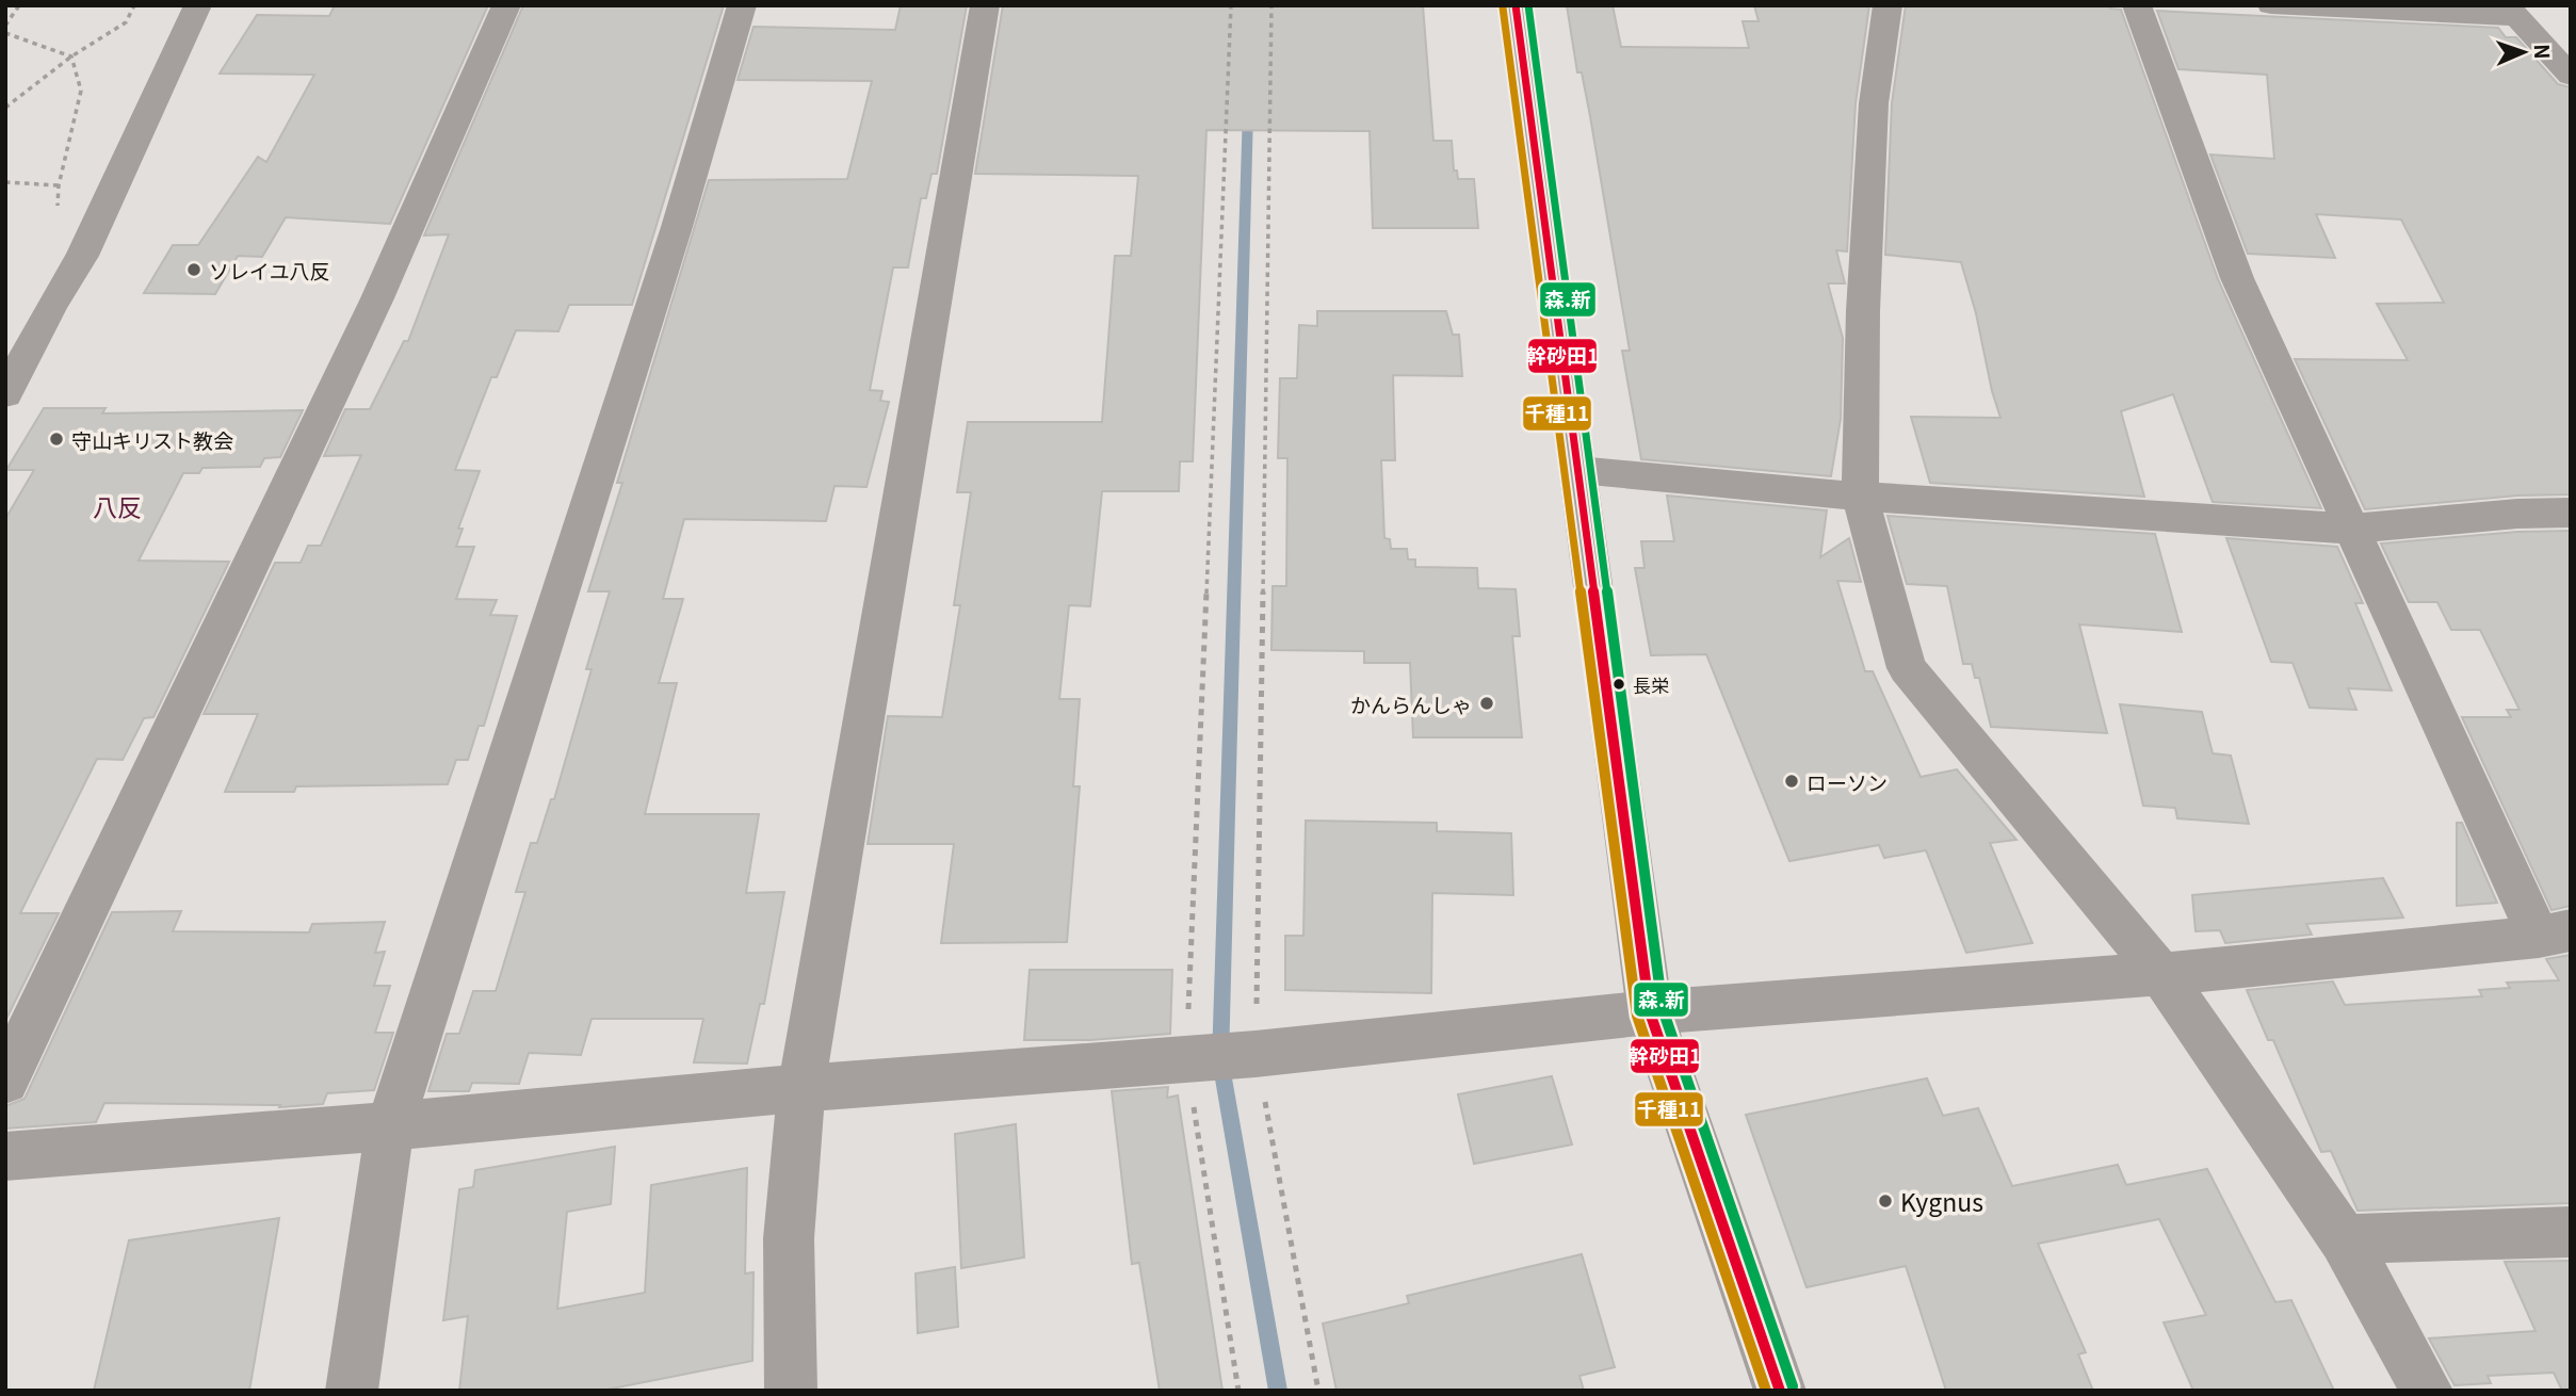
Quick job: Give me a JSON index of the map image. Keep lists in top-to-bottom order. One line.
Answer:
{"districts":["八反"],"places":["ソレイユ八反","守山キリスト教会","長栄","かんらんしゃ","ローソン","Kygnus"],"lines":["transit line 幹砂田1","transit line 森.新","transit line 千種11"],"north":"right"}
